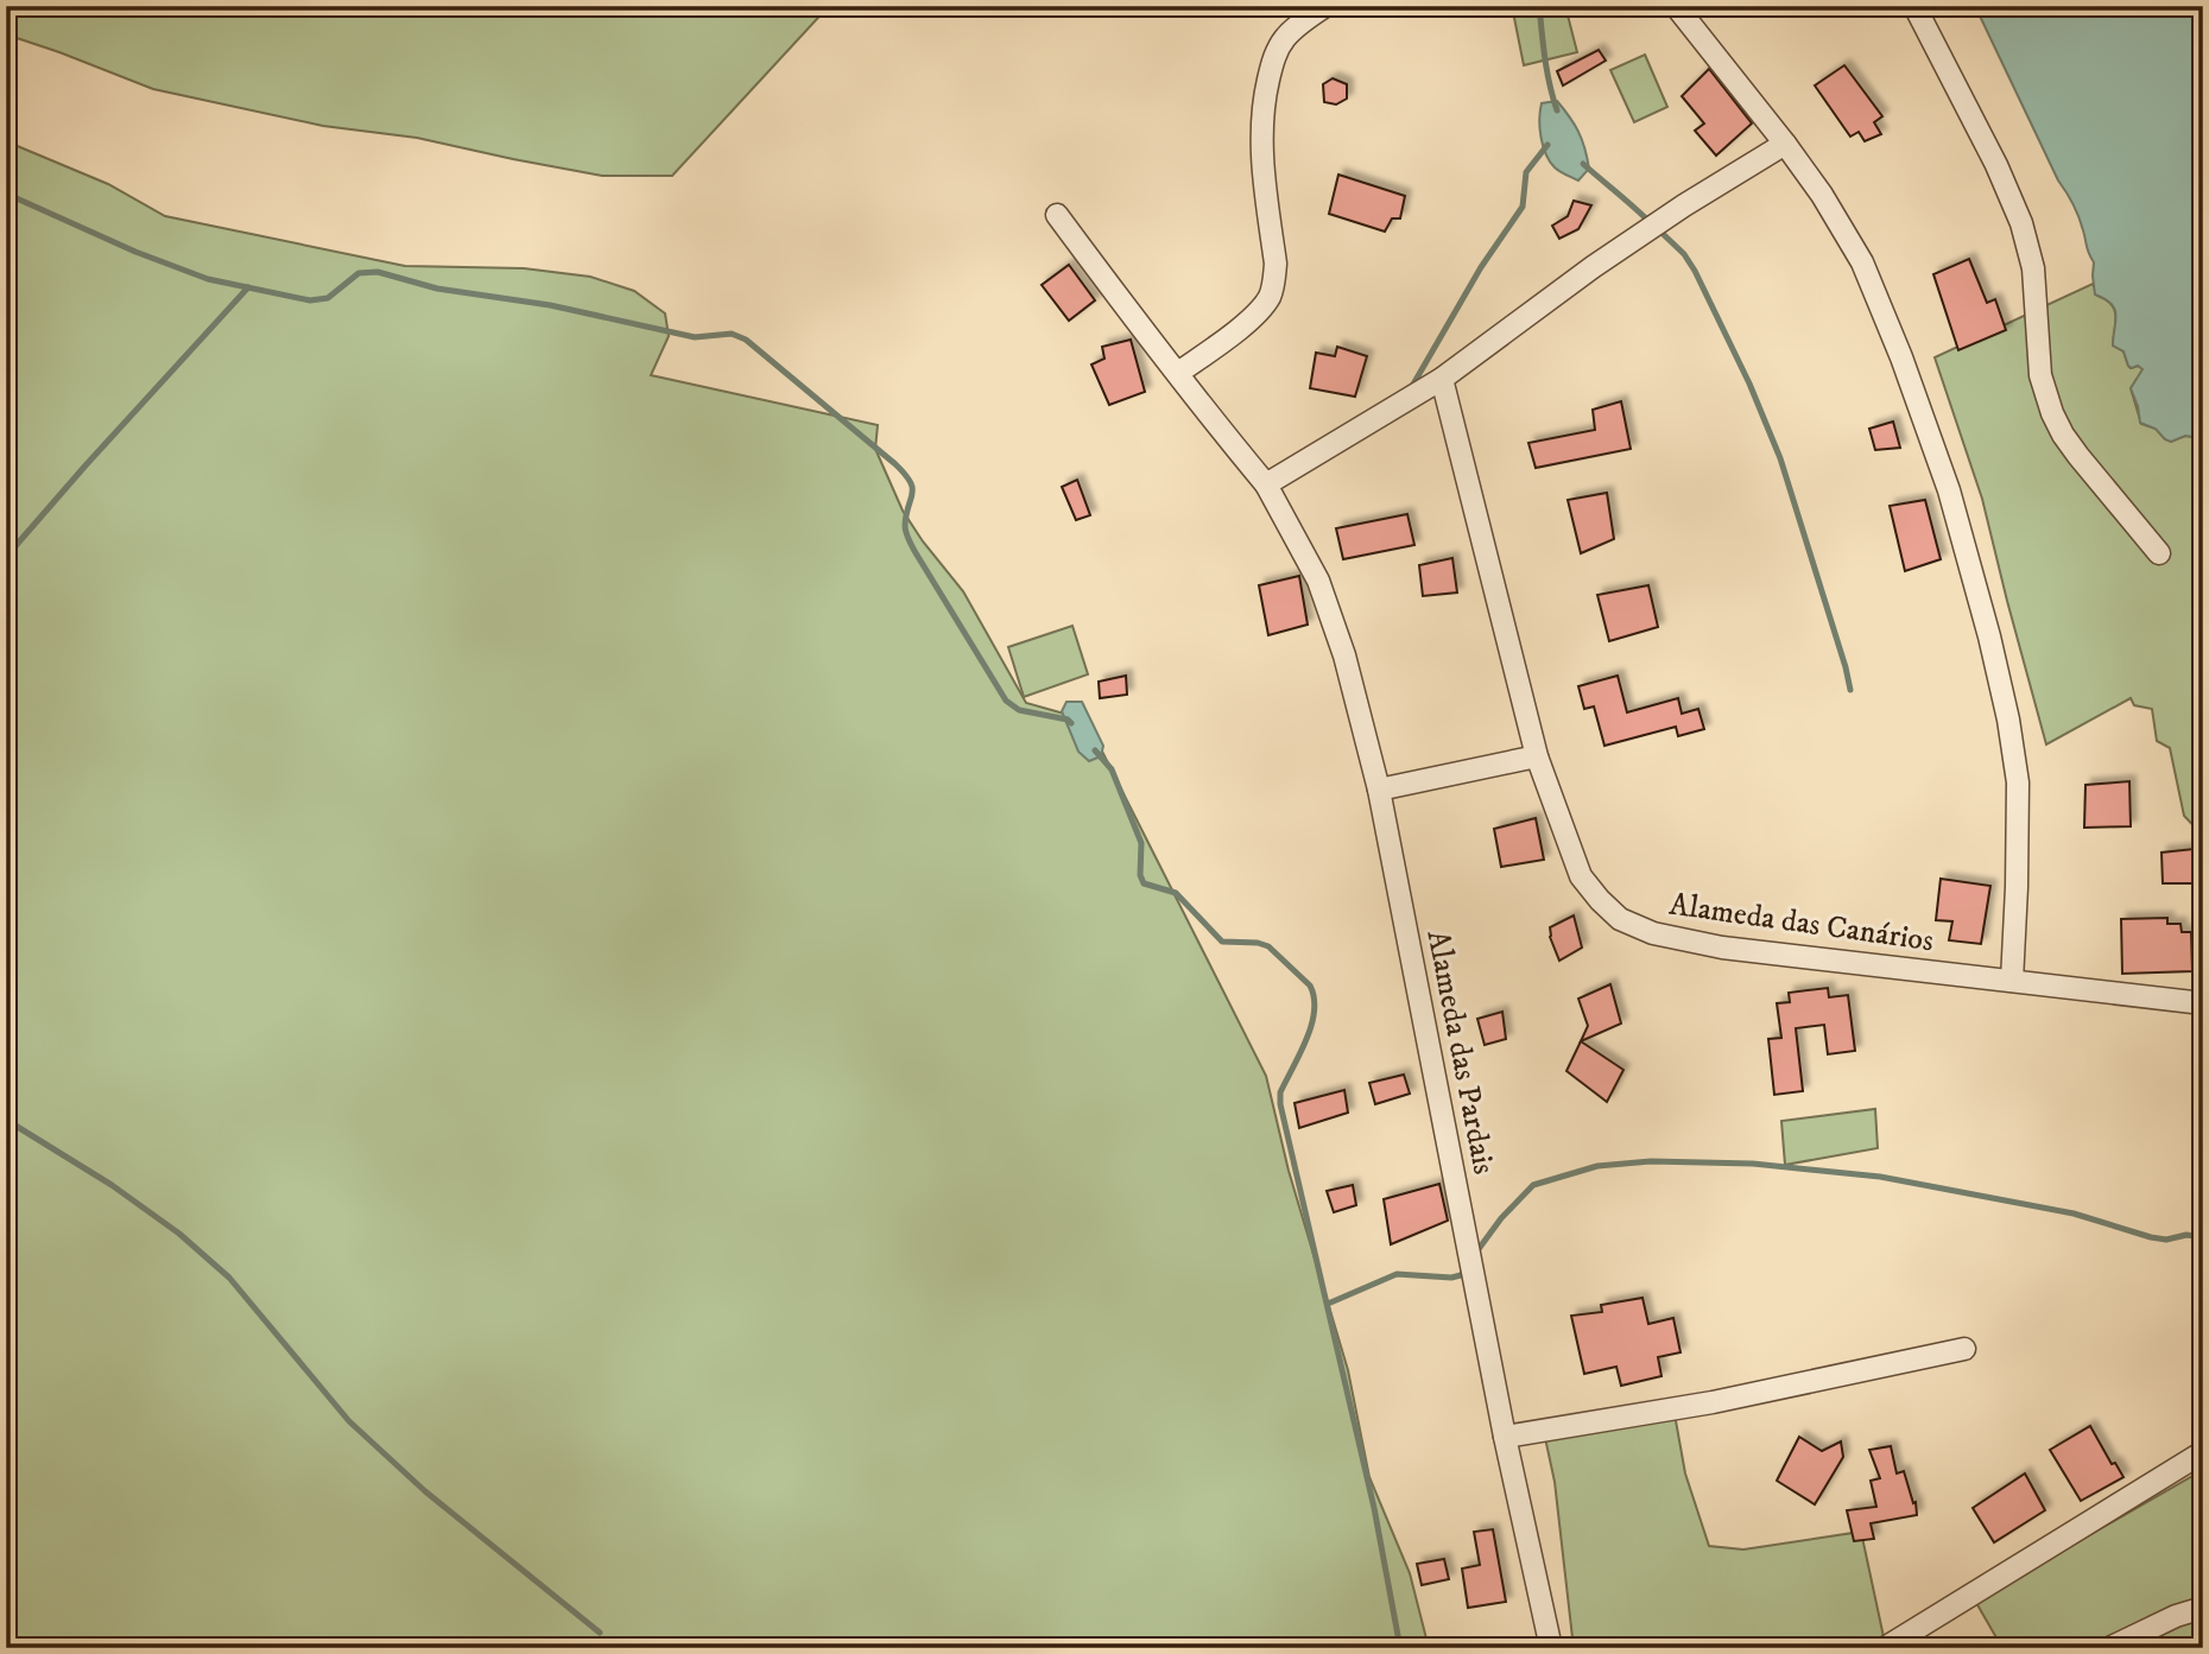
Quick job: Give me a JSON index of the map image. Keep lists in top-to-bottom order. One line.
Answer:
{"streets":{"street":["Alameda das Canários","Alameda das Pardais"]}}
